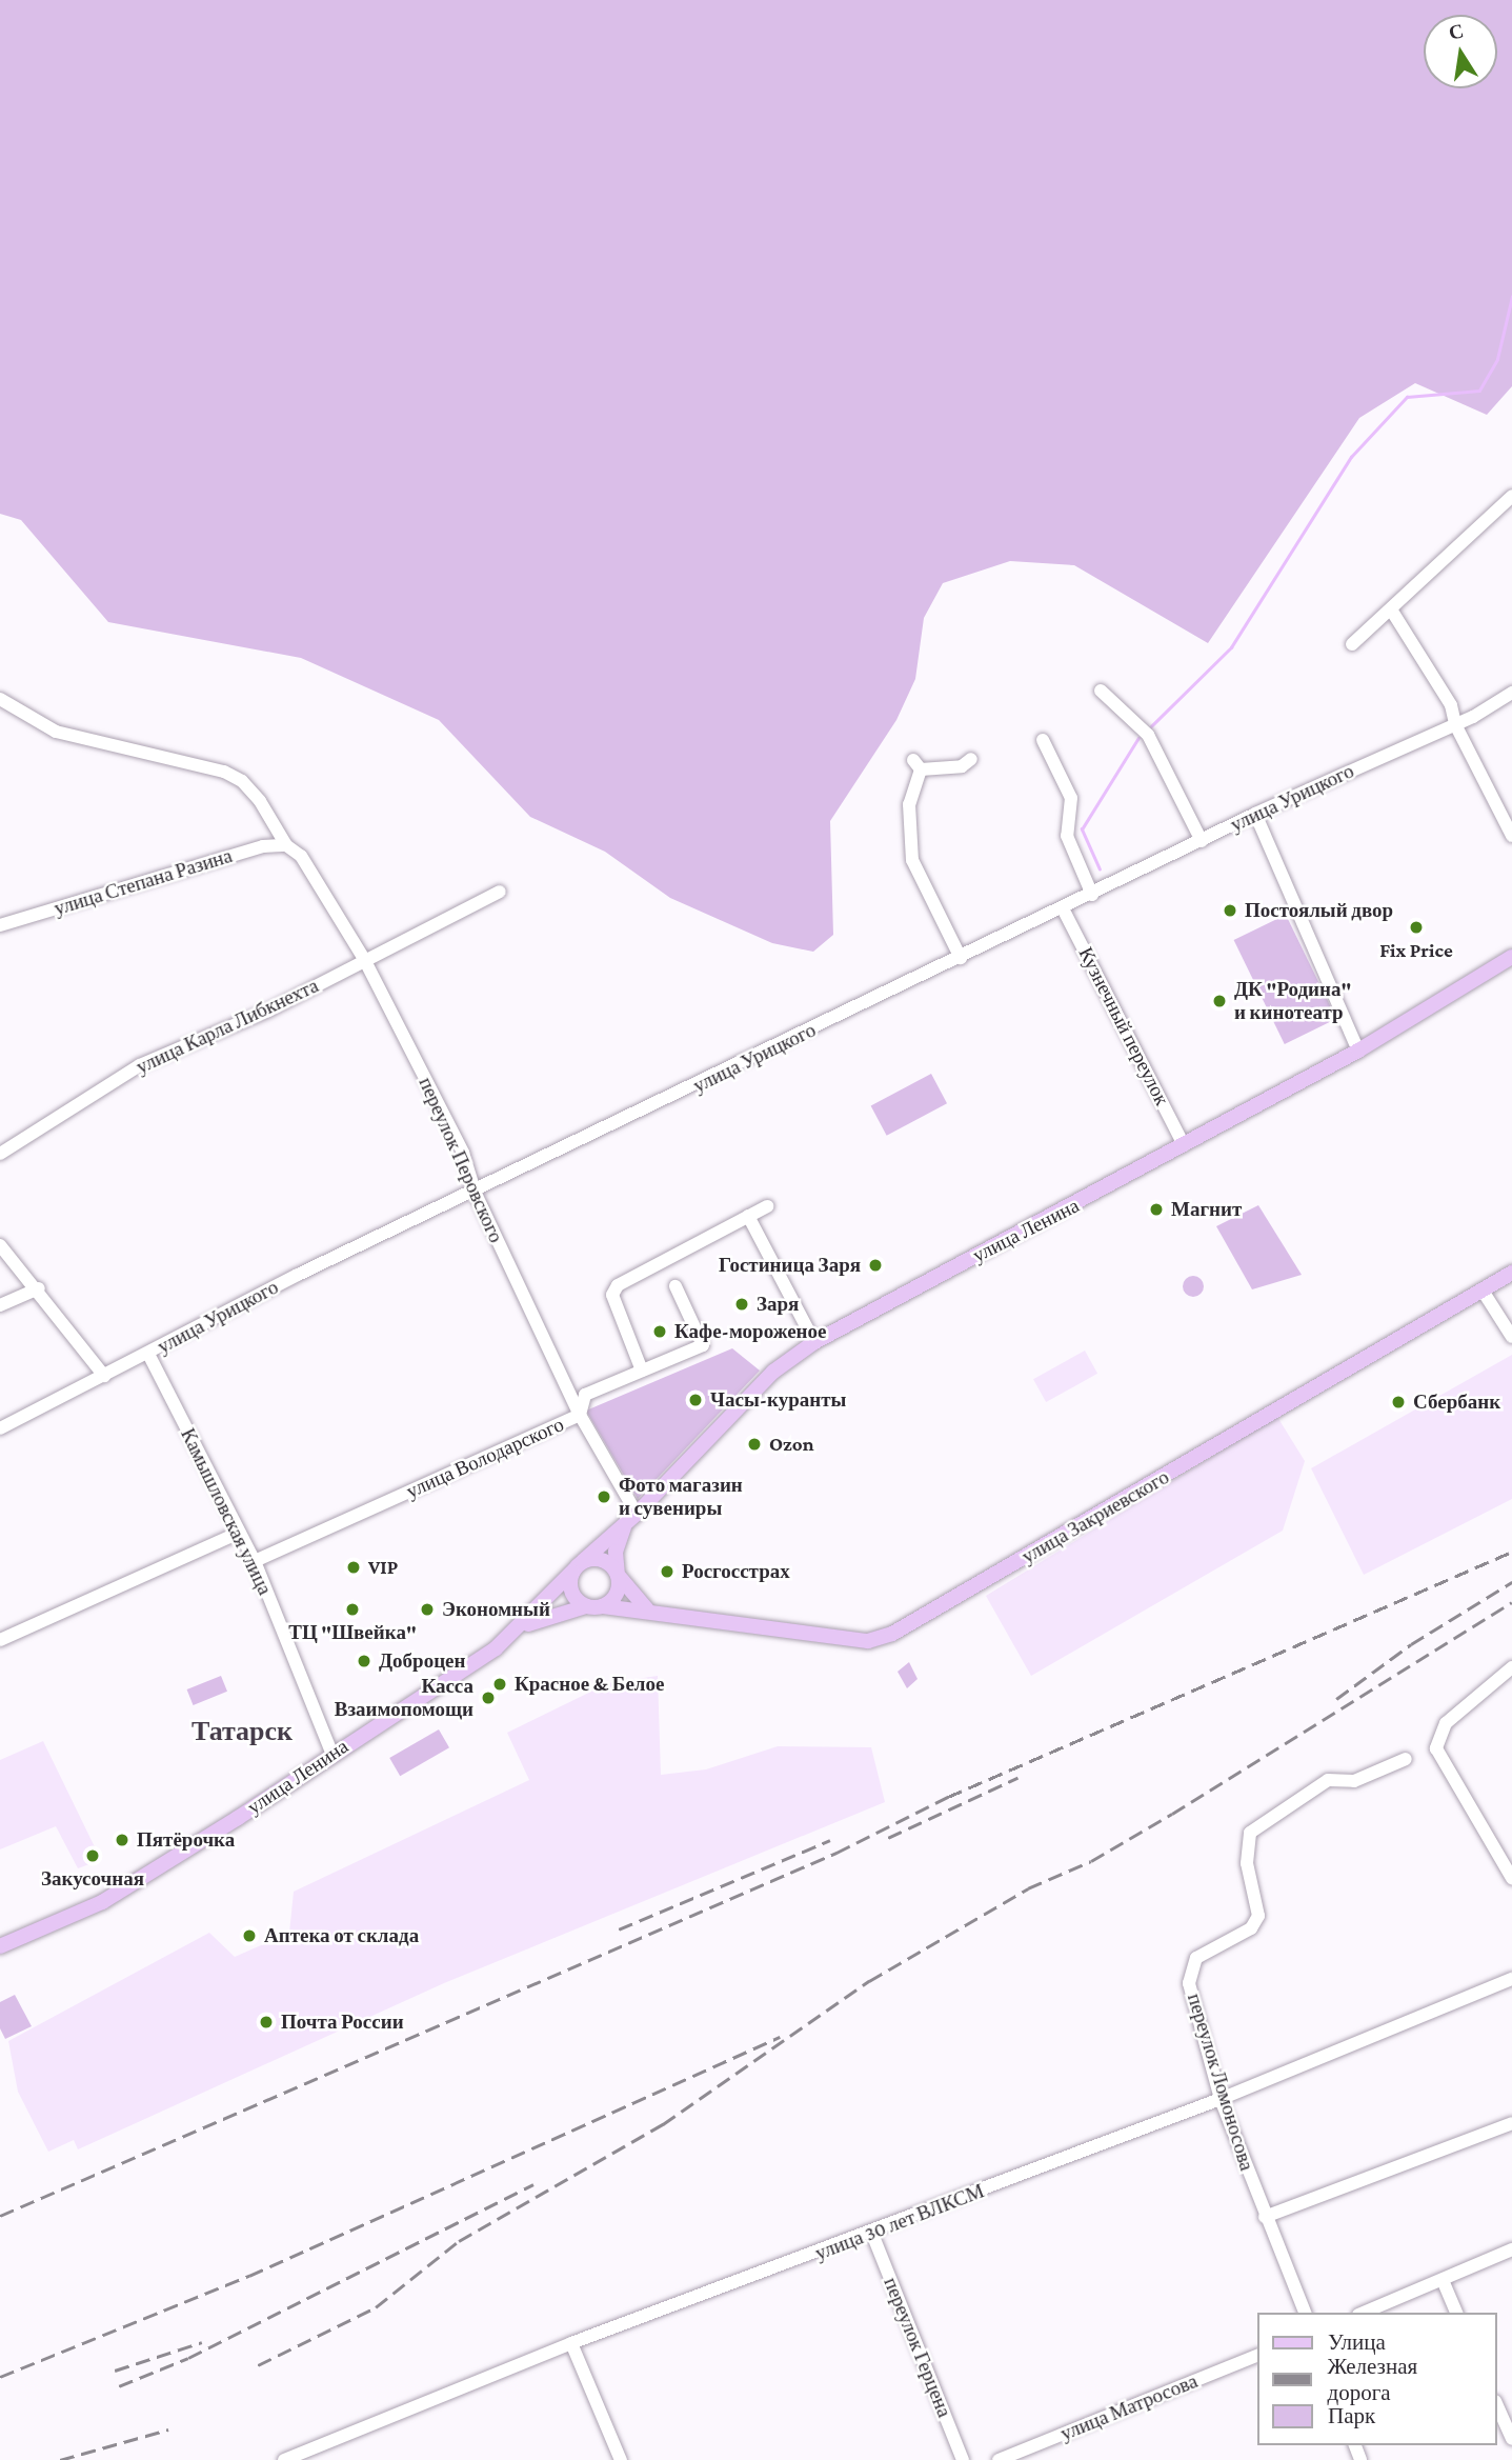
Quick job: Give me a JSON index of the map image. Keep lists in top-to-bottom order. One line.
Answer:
{"streets":{"main road":["улица Ленина","улица Закриевского"],"street":["улица Урицкого","улица Степана Разина","улица Карла Либкнехта","Кузнечный переулок","переулок Перовского","улица Володарского","Камышловская улица","переулок Ломоносова","улица 30 лет ВЛКСМ","переулок Герцена","улица Матросова"]},"crossings":[["улица Урицкого","Кузнечный переулок"],["улица Урицкого","переулок Перовского"],["улица Урицкого","Камышловская улица"],["улица Степана Разина","переулок Перовского"],["улица Карла Либкнехта","переулок Перовского"],["Кузнечный переулок","улица Ленина"],["переулок Перовского","улица Ленина"],["переулок Перовского","улица Володарского"],["улица Ленина","Камышловская улица"],["улица Ленина","улица Закриевского"],["улица Володарского","Камышловская улица"],["переулок Ломоносова","улица 30 лет ВЛКСМ"],["улица 30 лет ВЛКСМ","переулок Герцена"]],"districts":["Татарск"],"places":["Постоялый двор","Fix Price","ДК \"Родина\" и кинотеатр","Магнит","Гостиница Заря","Заря","Кафе-мороженое","Часы-куранты","Сбербанк","Ozon","Фото магазин и сувениры","VIP","Росгосстрах","ТЦ \"Швейка\"","Экономный","Доброцен","Красное & Белое","Касса Взаимопомощи","Пятёрочка","Закусочная","Аптека от склада","Почта России"],"legend":["Улица","Железная дорога","Парк"],"north":"top"}
